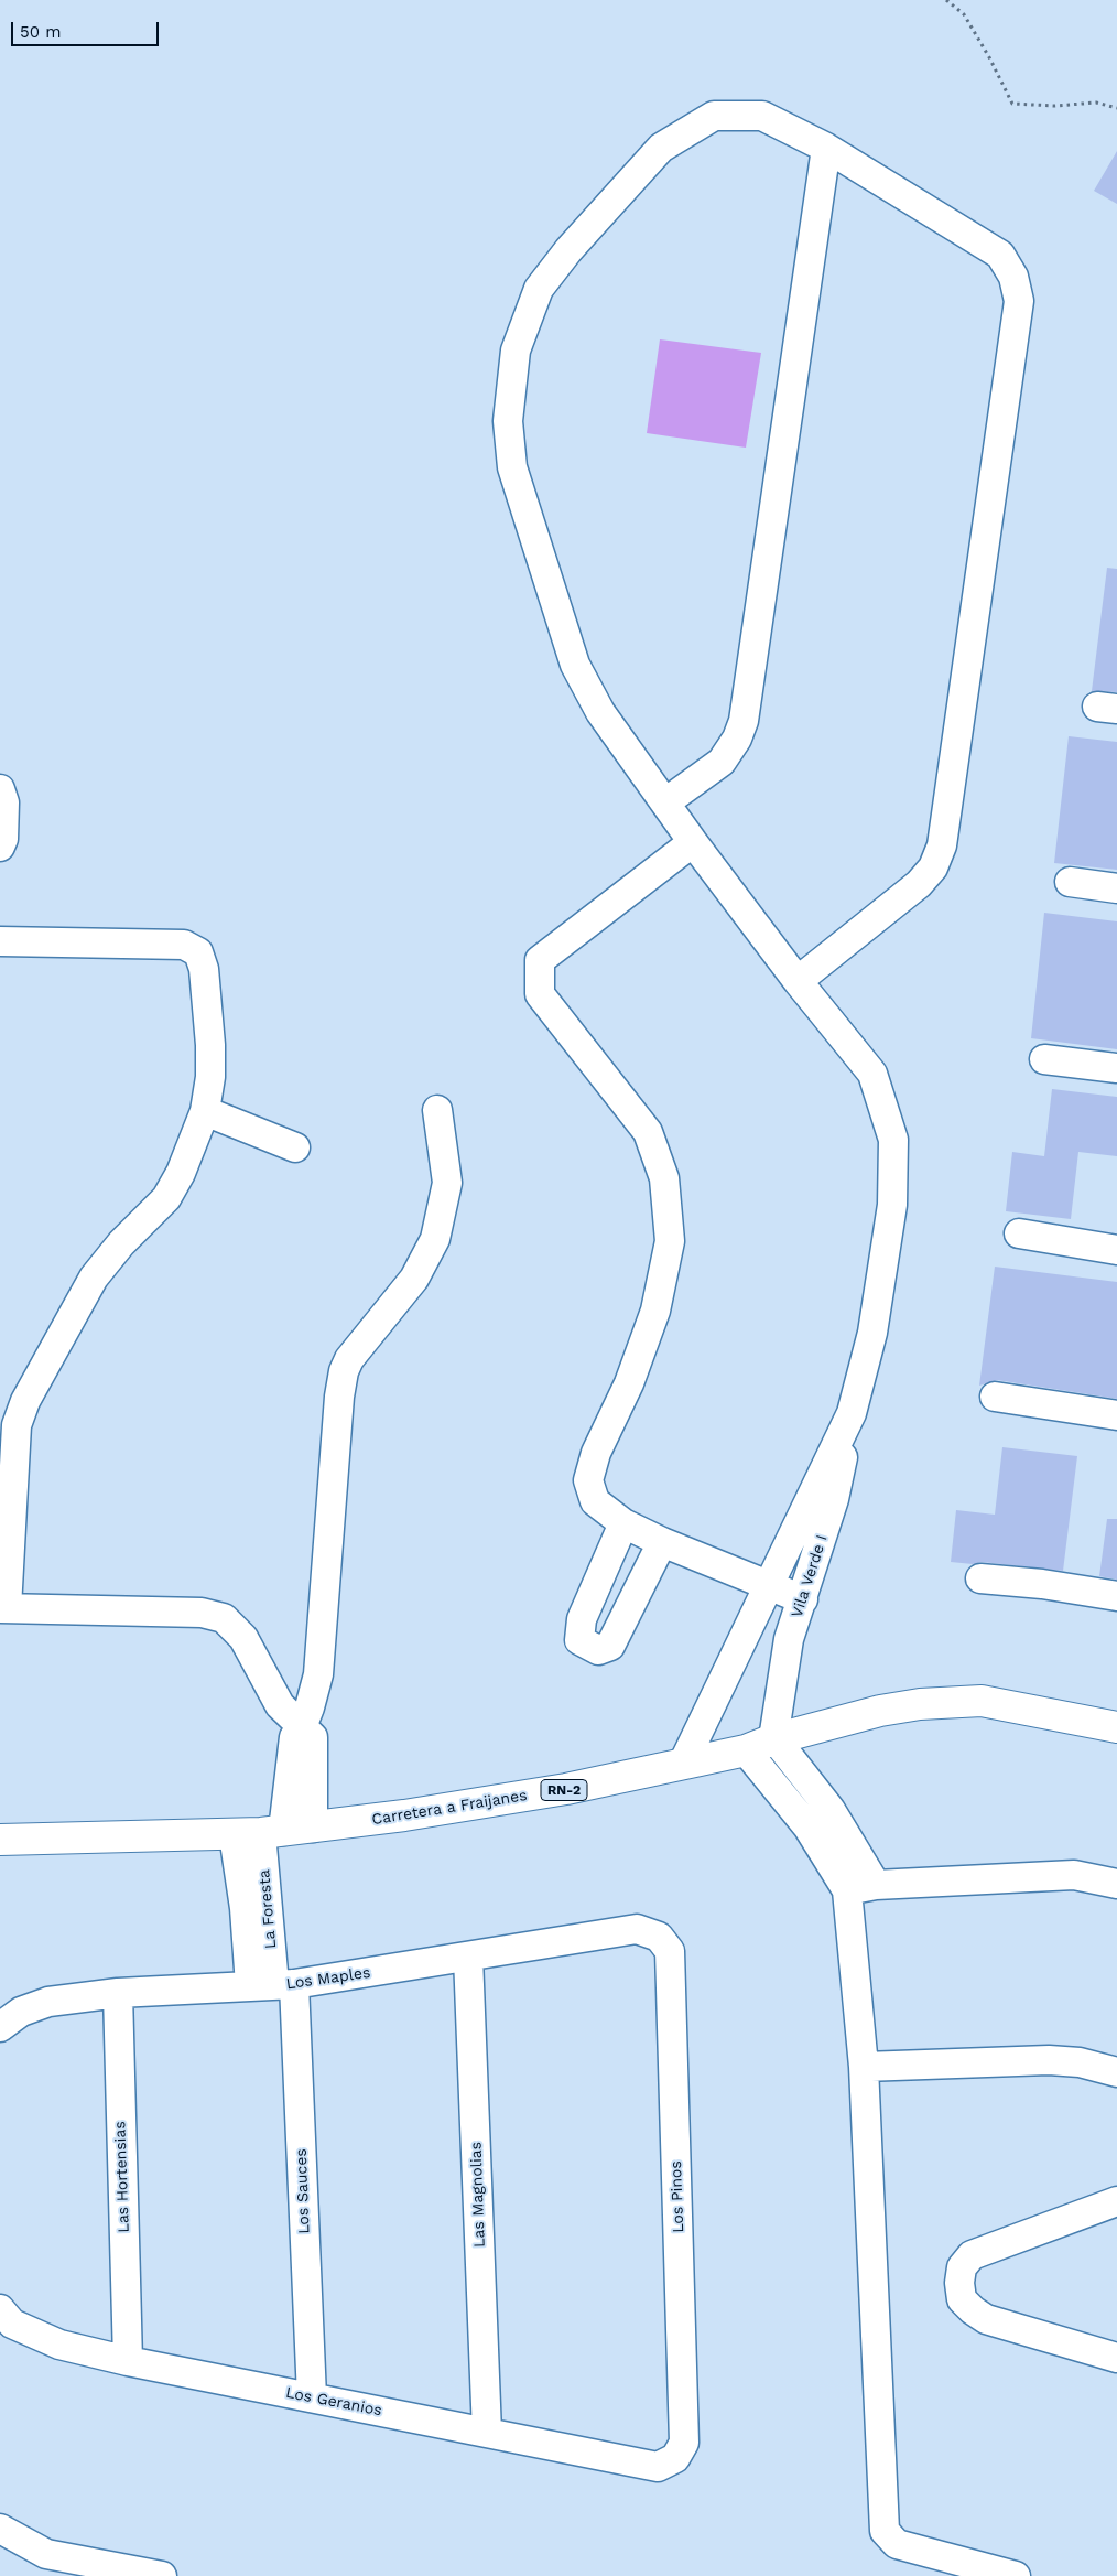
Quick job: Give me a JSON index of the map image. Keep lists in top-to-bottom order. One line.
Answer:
{"streets":{"main road":["RN-2","Carretera a Fraijanes"],"street":["Vila Verde I","La Foresta","Los Maples","Las Hortensias","Los Sauces","Las Magnolias","Los Pinos","Los Geranios"]},"crossings":[["Vila Verde I","Carretera a Fraijanes"],["Carretera a Fraijanes","La Foresta"],["La Foresta","Los Maples"],["La Foresta","Los Sauces"],["Los Maples","Las Hortensias"],["Los Maples","Los Sauces"],["Los Maples","Las Magnolias"],["Los Maples","Los Pinos"],["Las Hortensias","Los Geranios"],["Los Sauces","Los Geranios"],["Las Magnolias","Los Geranios"],["Los Pinos","Los Geranios"]],"scale_bar":"50 m"}
